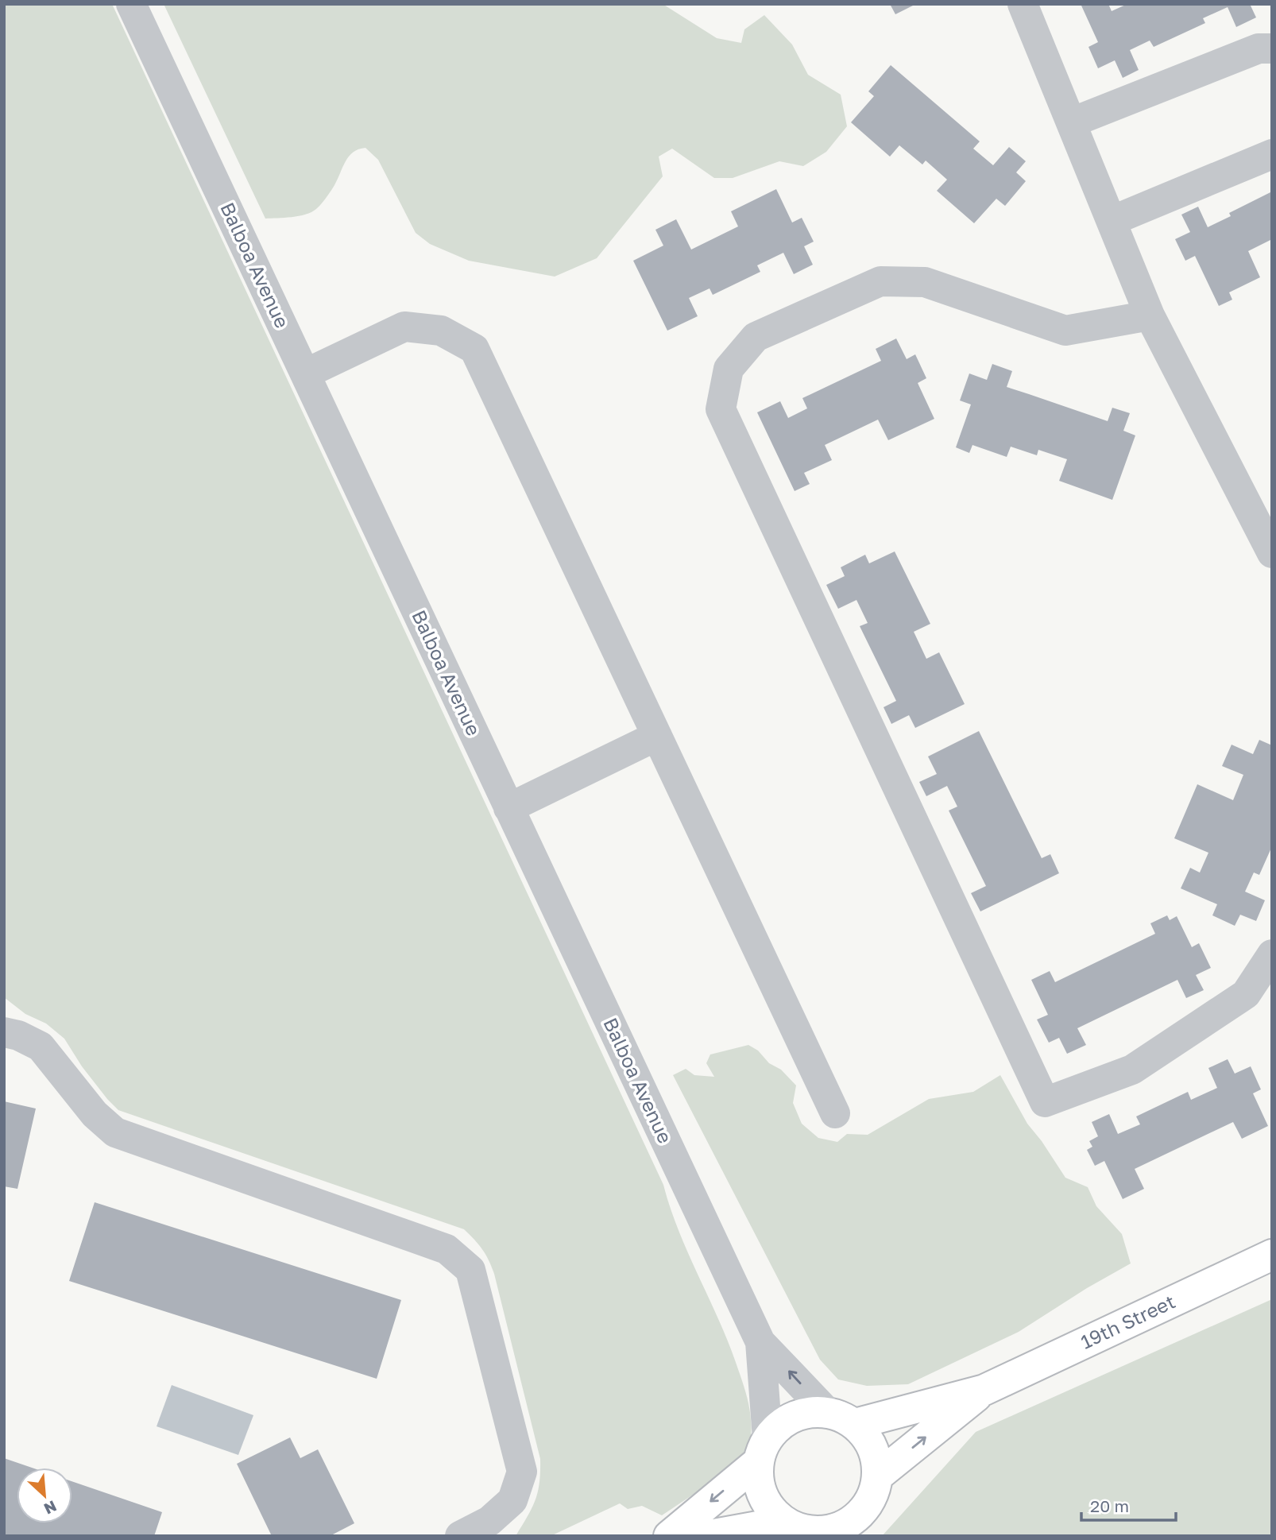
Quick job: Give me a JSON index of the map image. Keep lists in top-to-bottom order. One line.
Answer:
{"streets":{"main road":["19th Street"],"street":["Balboa Avenue"]},"crossings":[["Balboa Avenue","19th Street"]],"scale_bar":"20 m","north":"bottom right"}
